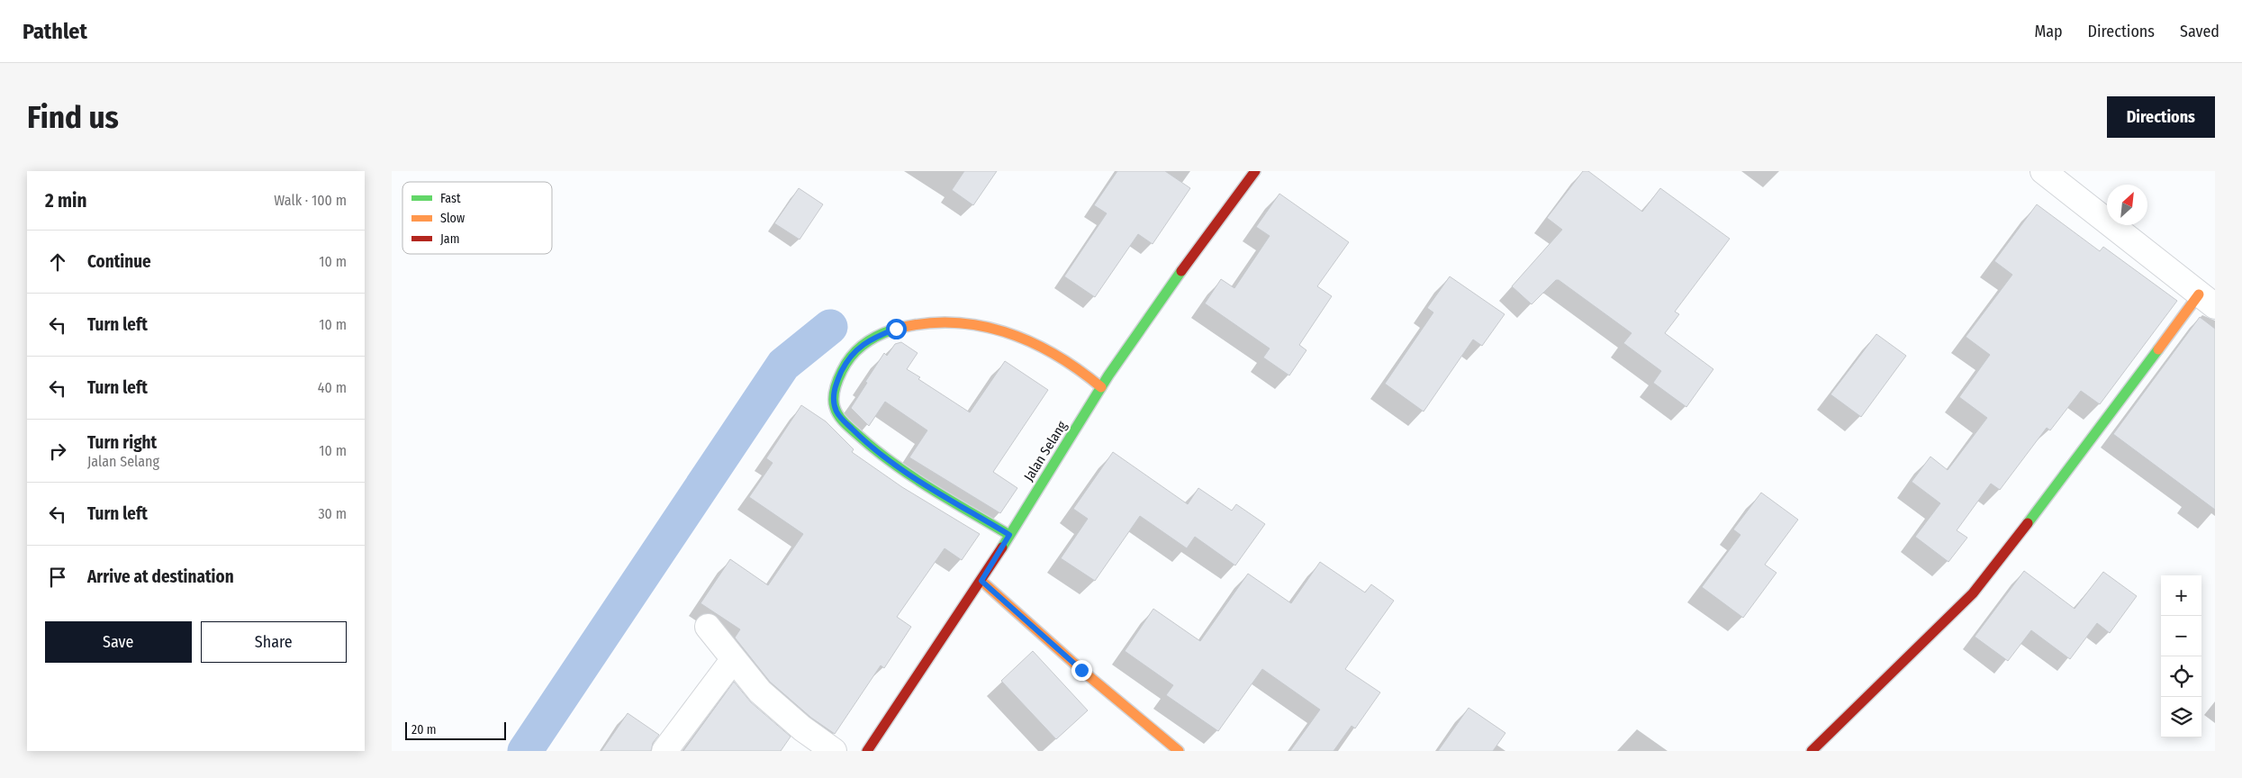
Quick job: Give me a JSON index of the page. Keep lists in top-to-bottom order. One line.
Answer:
{"streets":{"street":["Jalan Selang"]},"legend":["Fast","Slow","Jam"],"scale_bar":"20 m","north":"top right","page":{"header":"Pathlet","nav":["Map","Directions","Saved"],"buttons":["Directions",["Save","Share"]],"title":"Find us","heading":["2 min","Walk · 100 m"],"list":[["Continue","10 m"],["Turn left","10 m"],["Turn left","40 m"],["Turn right","Jalan Selang","10 m"],["Turn left","30 m"],"Arrive at destination"],"map_buttons":["+","−"],"scale":"20 m"}}
